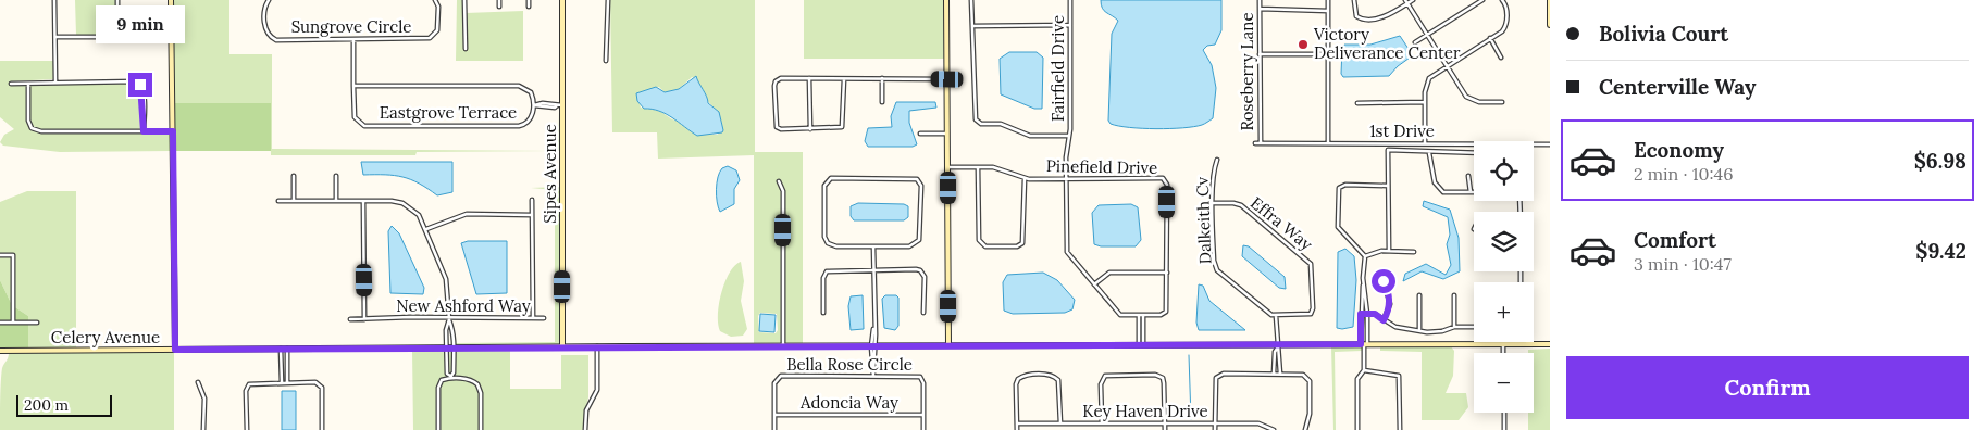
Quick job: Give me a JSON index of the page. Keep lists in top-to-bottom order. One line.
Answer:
{"streets":{"main road":["Sipes Avenue","Celery Avenue"],"street":["Sungrove Circle","Fairfield Drive","Roseberry Lane","Eastgrove Terrace","1st Drive","Pinefield Drive","Dalkeith Cv","Effra Way","New Ashford Way","Bella Rose Circle","Adoncia Way","Key Haven Drive"]},"crossings":[["Sungrove Circle","Eastgrove Terrace"],["Fairfield Drive","Pinefield Drive"],["Roseberry Lane","1st Drive"],["Sipes Avenue","Celery Avenue"],["Dalkeith Cv","Effra Way"],["Bella Rose Circle","Adoncia Way"]],"places":["Victory Deliverance Center"],"scale_bar":"200 m","page":{"banner":["Bolivia Court","Centerville Way"],"bubble":"9 min","list":[{"name":"Economy","note":"2 min · 10:46","value":"$6.98"},{"name":"Comfort","note":"3 min · 10:47","value":"$9.42"}],"map_buttons":["+","−"],"buttons":"Confirm","scale":"200 m"}}
